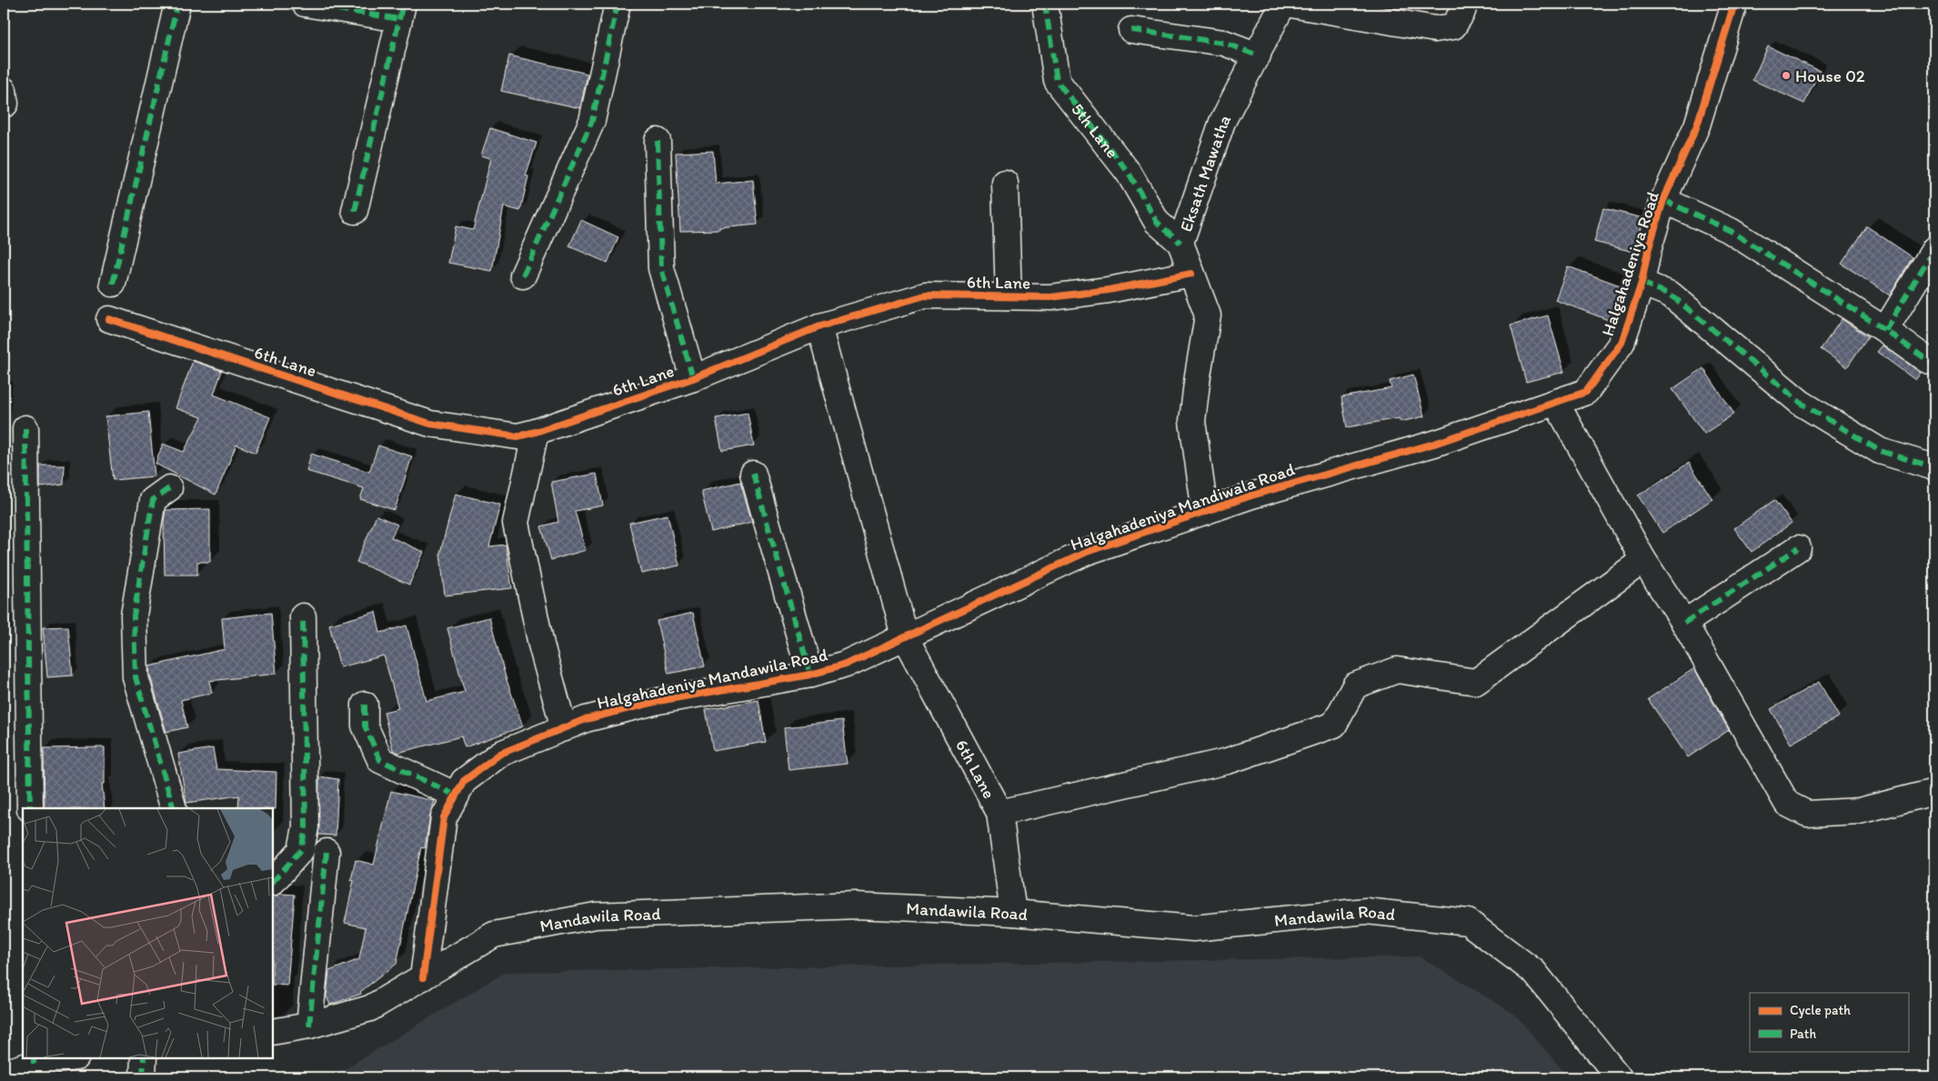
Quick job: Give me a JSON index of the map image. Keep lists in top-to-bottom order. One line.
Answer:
{"streets":{"street":["5th Lane","Eksath Mawatha","Halgahadeniya Road","6th Lane","Halgahadeniya Mandiwala Road","Halgahadeniya Mandawila Road","Mandawila Road"]},"crossings":[["5th Lane","Eksath Mawatha"],["Eksath Mawatha","6th Lane"],["Eksath Mawatha","Halgahadeniya Mandiwala Road"],["Halgahadeniya Road","Halgahadeniya Mandiwala Road"],["6th Lane","Halgahadeniya Mandiwala Road"],["6th Lane","Halgahadeniya Mandawila Road"],["6th Lane","Mandawila Road"],["Halgahadeniya Mandiwala Road","Halgahadeniya Mandawila Road"],["Halgahadeniya Mandawila Road","Mandawila Road"]],"places":["House 02"],"legend":["Cycle path","Path"]}
